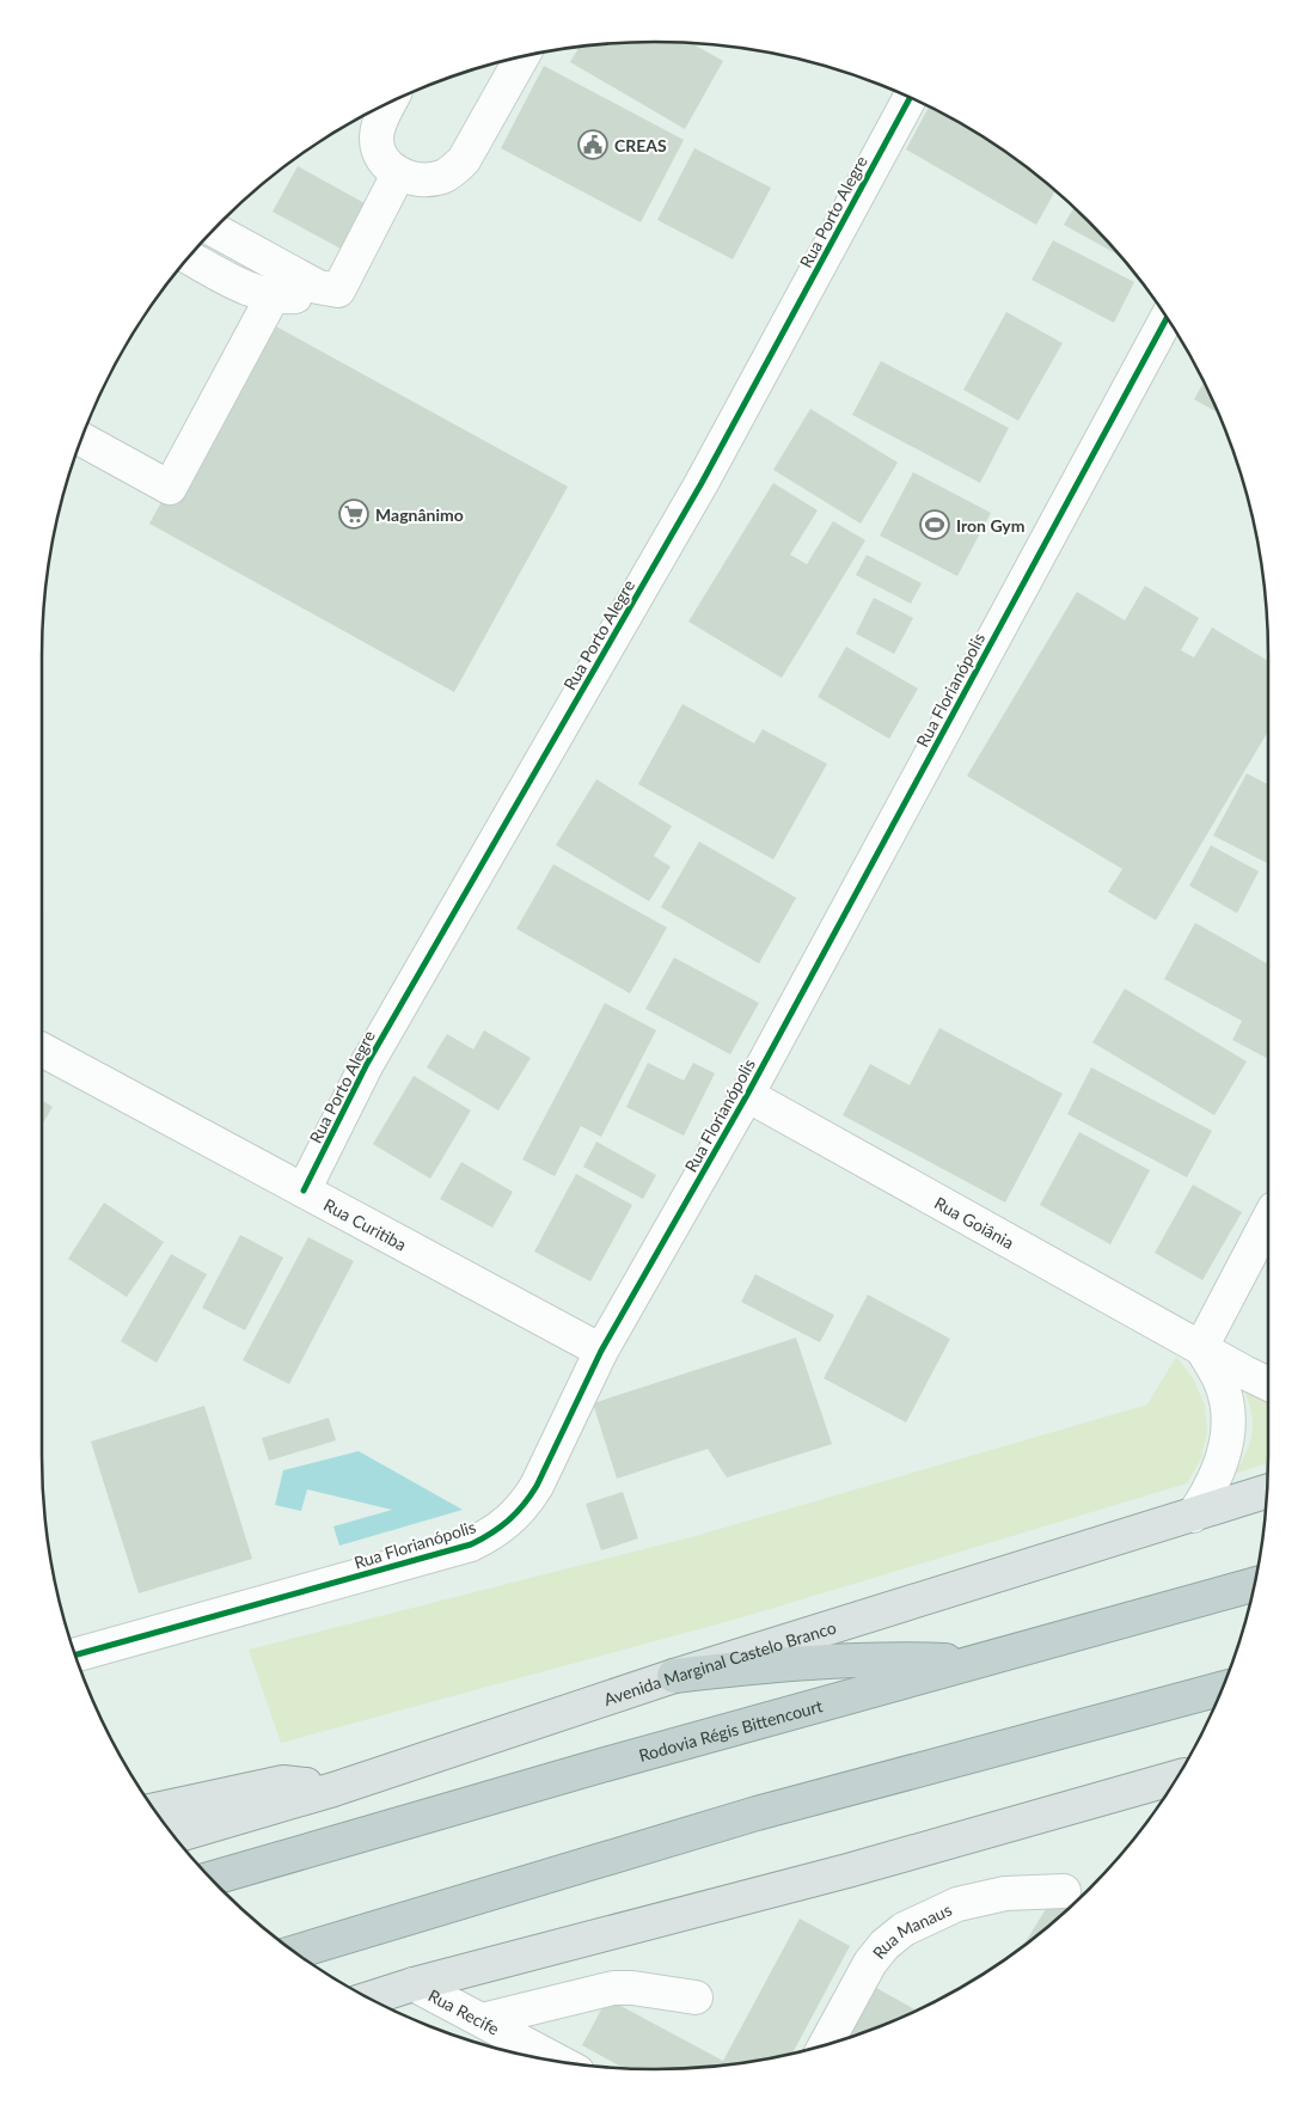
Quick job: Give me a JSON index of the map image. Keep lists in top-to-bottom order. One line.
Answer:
{"streets":{"highway":["Rodovia Régis Bittencourt"],"main road":["Avenida Marginal Castelo Branco"],"street":["Rua Porto Alegre","Rua Florianópolis","Rua Goiânia","Rua Curitiba","Rua Manaus","Rua Recife"]},"crossings":[["Rua Porto Alegre","Rua Curitiba"],["Rua Florianópolis","Rua Goiânia"],["Rua Florianópolis","Rua Curitiba"]],"places":{"public building":["CREAS"],"supermarket":["Magnânimo"],"sports":["Iron Gym"]}}
